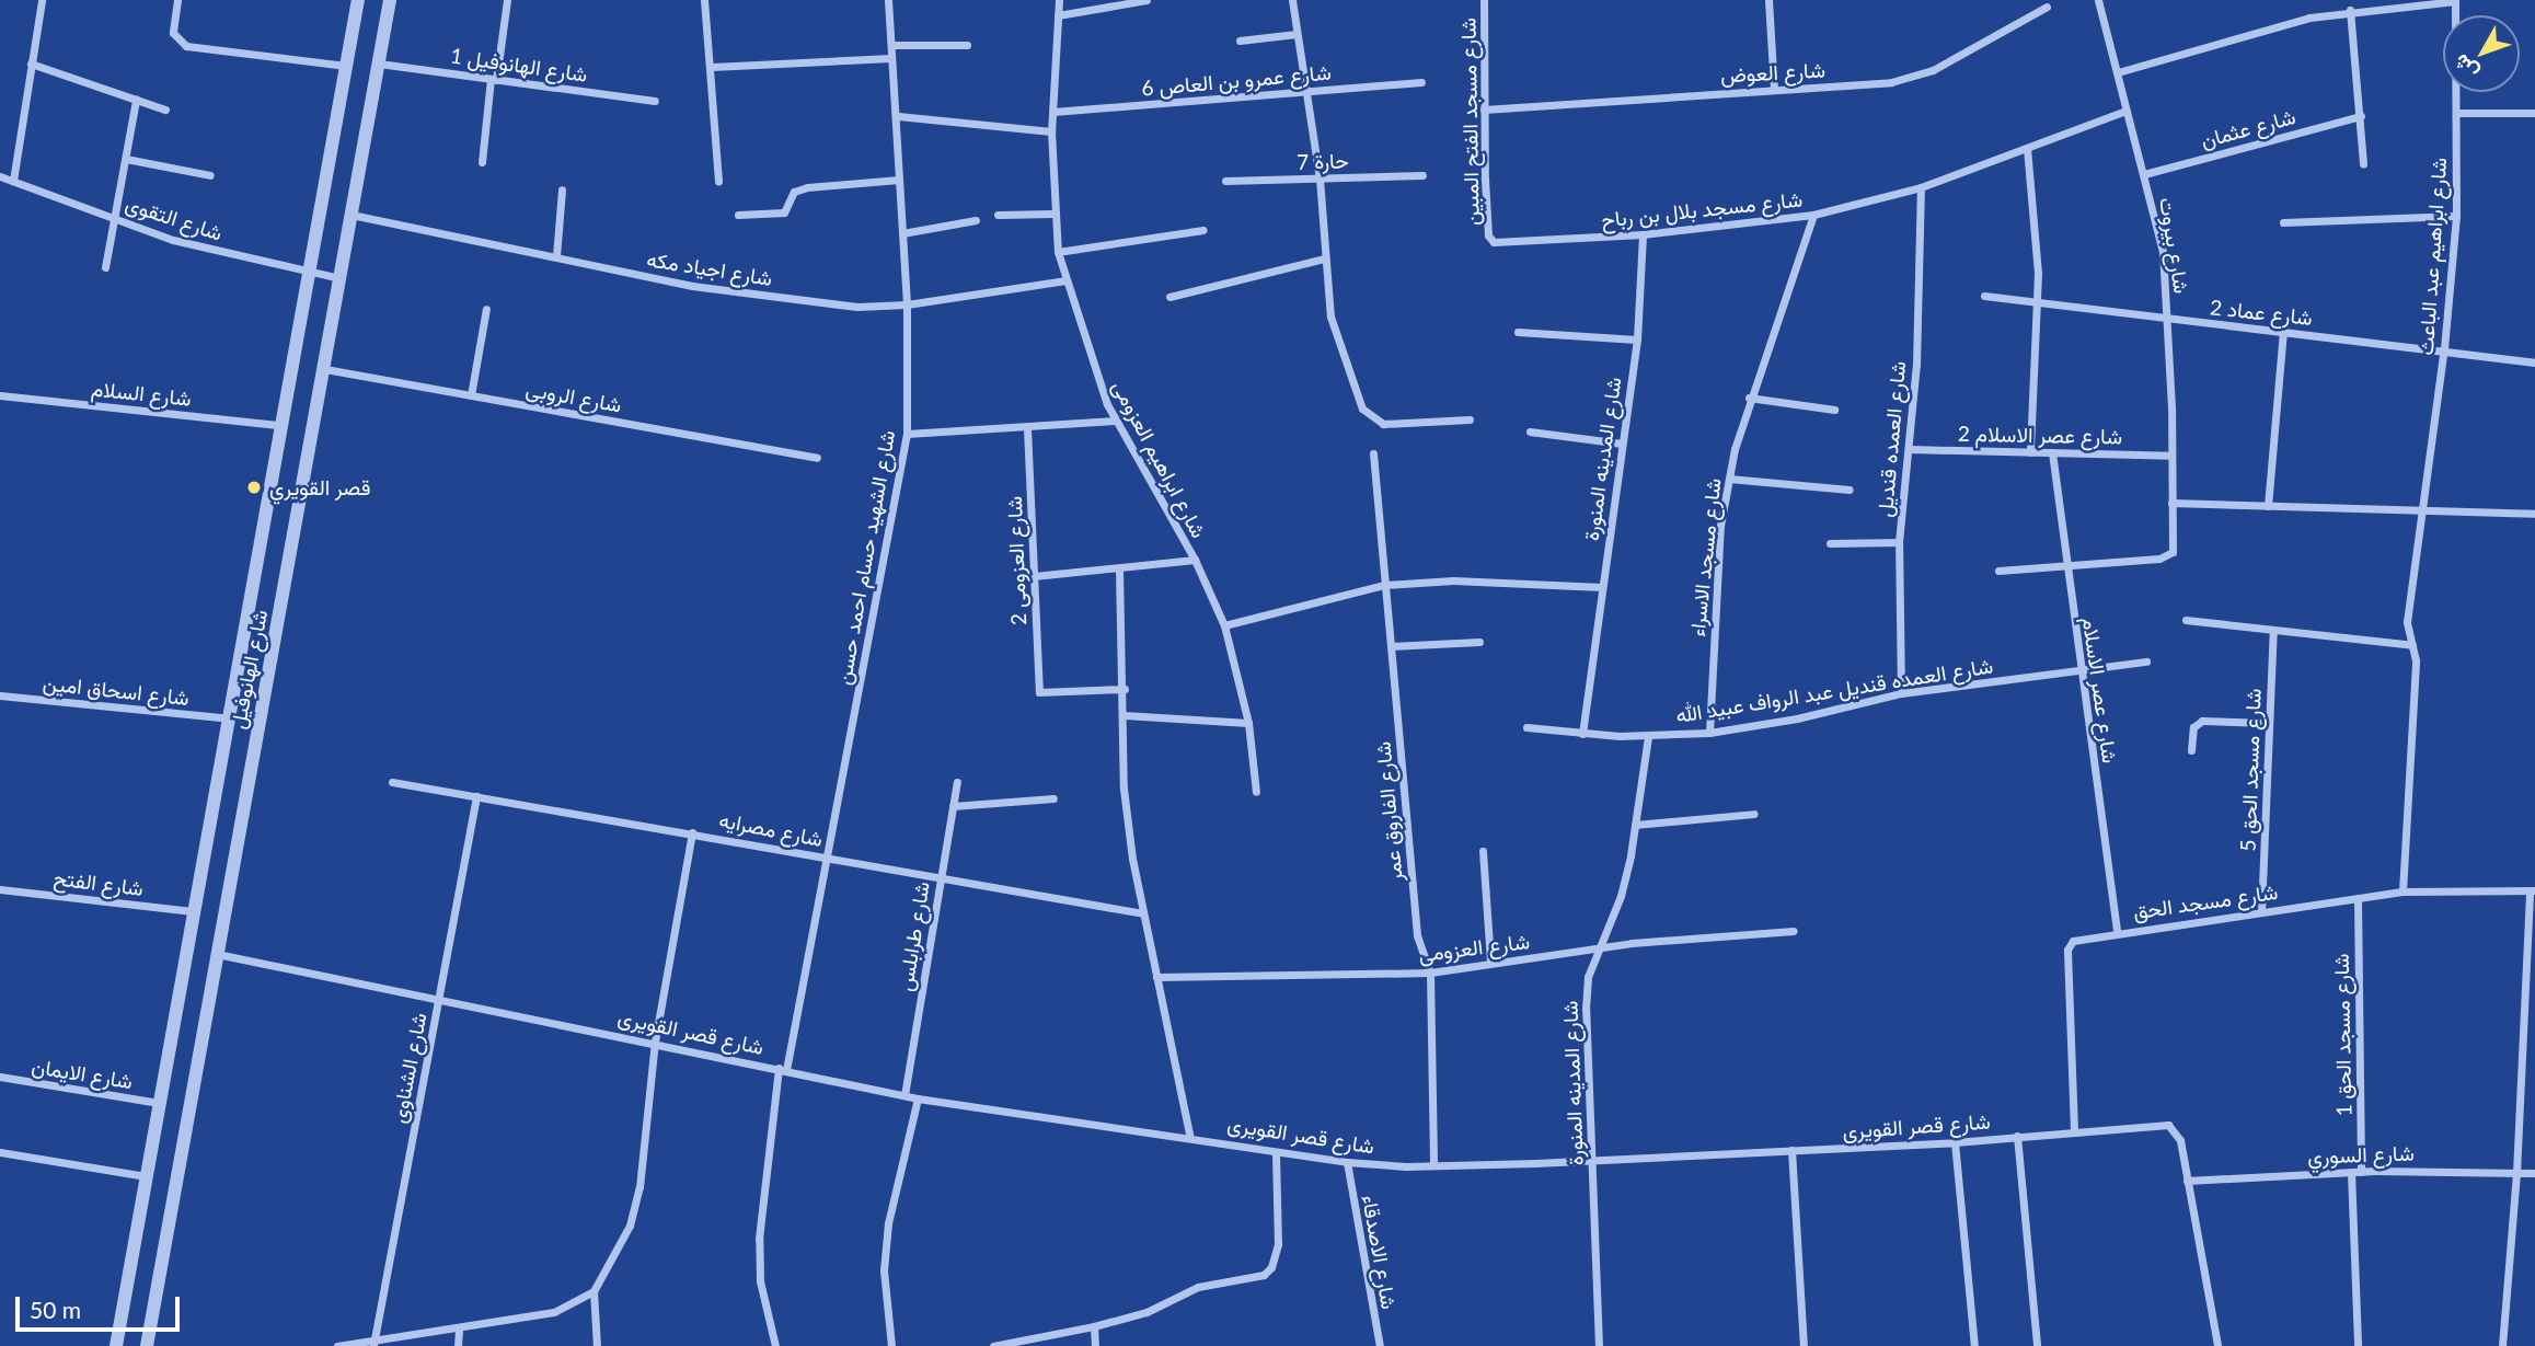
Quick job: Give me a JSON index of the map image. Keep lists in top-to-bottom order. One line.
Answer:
{"streets":{"street":["شارع الهانوفيل 1","شارع العوض","شارع عمرو بن العاص 6","شارع مسجد الفتح المبين","شارع عثمان","حارة 7","شارع مسجد بلال بن رباح","شارع التقوى","شارع بيروت","شارع ابراهيم عبد الباعث","شارع اجياد مكه","شارع عماد 2","شارع السلام","شارع الروبى","شارع عصر الاسلام 2","شارع العمده قنديل","شارع ابراهيم العزومى","شارع المدينه المنورة","شارع الشهيد حسام احمد حسن","شارع مسجد الاسراء","شارع العزومى 2","شارع الهانوفيل","شارع اسحاق امين","شارع العمده قنديل عبد الرواف عبيد الله","شارع عصر الاسلام","شارع مسجد الحق 5","شارع الفاروق عمر","شارع مصرايه","شارع الفتح","شارع مسجد الحق","شارع طرابلس","شارع العزومى","شارع قصر القويرى","شارع مسجد الحق 1","شارع الشناوى","شارع الايمان","شارع السوري","شارع الاصدقاء"]},"crossings":[["شارع الهانوفيل 1","شارع الهانوفيل"],["شارع العوض","شارع مسجد الفتح المبين"],["شارع عمرو بن العاص 6","شارع ابراهيم العزومى"],["شارع مسجد الفتح المبين","شارع مسجد بلال بن رباح"],["شارع عثمان","شارع بيروت"],["شارع مسجد بلال بن رباح","شارع بيروت"],["شارع مسجد بلال بن رباح","شارع العمده قنديل"],["شارع مسجد بلال بن رباح","شارع المدينه المنورة"],["شارع مسجد بلال بن رباح","شارع مسجد الاسراء"],["شارع التقوى","شارع الهانوفيل"],["شارع بيروت","شارع عماد 2"],["شارع بيروت","شارع عصر الاسلام 2"],["شارع بيروت","شارع عصر الاسلام"],["شارع ابراهيم عبد الباعث","شارع عماد 2"],["شارع ابراهيم عبد الباعث","شارع مسجد الحق"],["شارع اجياد مكه","شارع ابراهيم العزومى"],["شارع اجياد مكه","شارع الشهيد حسام احمد حسن"],["شارع اجياد مكه","شارع الهانوفيل"],["شارع السلام","شارع الهانوفيل"],["شارع الروبى","شارع الهانوفيل"],["شارع عصر الاسلام 2","شارع العمده قنديل"],["شارع عصر الاسلام 2","شارع عصر الاسلام"],["شارع العمده قنديل","شارع العمده قنديل عبد الرواف عبيد الله"],["شارع المدينه المنورة","شارع العمده قنديل عبد الرواف عبيد الله"],["شارع المدينه المنورة","شارع العزومى"],["شارع المدينه المنورة","شارع قصر القويرى"],["شارع الشهيد حسام احمد حسن","شارع مصرايه"],["شارع الشهيد حسام احمد حسن","شارع قصر القويرى"],["شارع مسجد الاسراء","شارع العمده قنديل عبد الرواف عبيد الله"],["شارع الهانوفيل","شارع اسحاق امين"],["شارع الهانوفيل","شارع الفتح"],["شارع الهانوفيل","شارع قصر القويرى"],["شارع الهانوفيل","شارع الايمان"],["شارع العمده قنديل عبد الرواف عبيد الله","شارع عصر الاسلام"],["شارع عصر الاسلام","شارع مسجد الحق"],["شارع مسجد الحق 5","شارع مسجد الحق"],["شارع الفاروق عمر","شارع العزومى"],["شارع الفاروق عمر","شارع قصر القويرى"],["شارع مصرايه","شارع طرابلس"],["شارع مصرايه","شارع الشناوى"],["شارع مسجد الحق","شارع قصر القويرى"],["شارع مسجد الحق","شارع مسجد الحق 1"],["شارع طرابلس","شارع قصر القويرى"],["شارع قصر القويرى","شارع الشناوى"],["شارع قصر القويرى","شارع السوري"],["شارع قصر القويرى","شارع الاصدقاء"],["شارع مسجد الحق 1","شارع السوري"]],"places":["قصر القويري"],"scale_bar":"50 m","north":"bottom left"}
